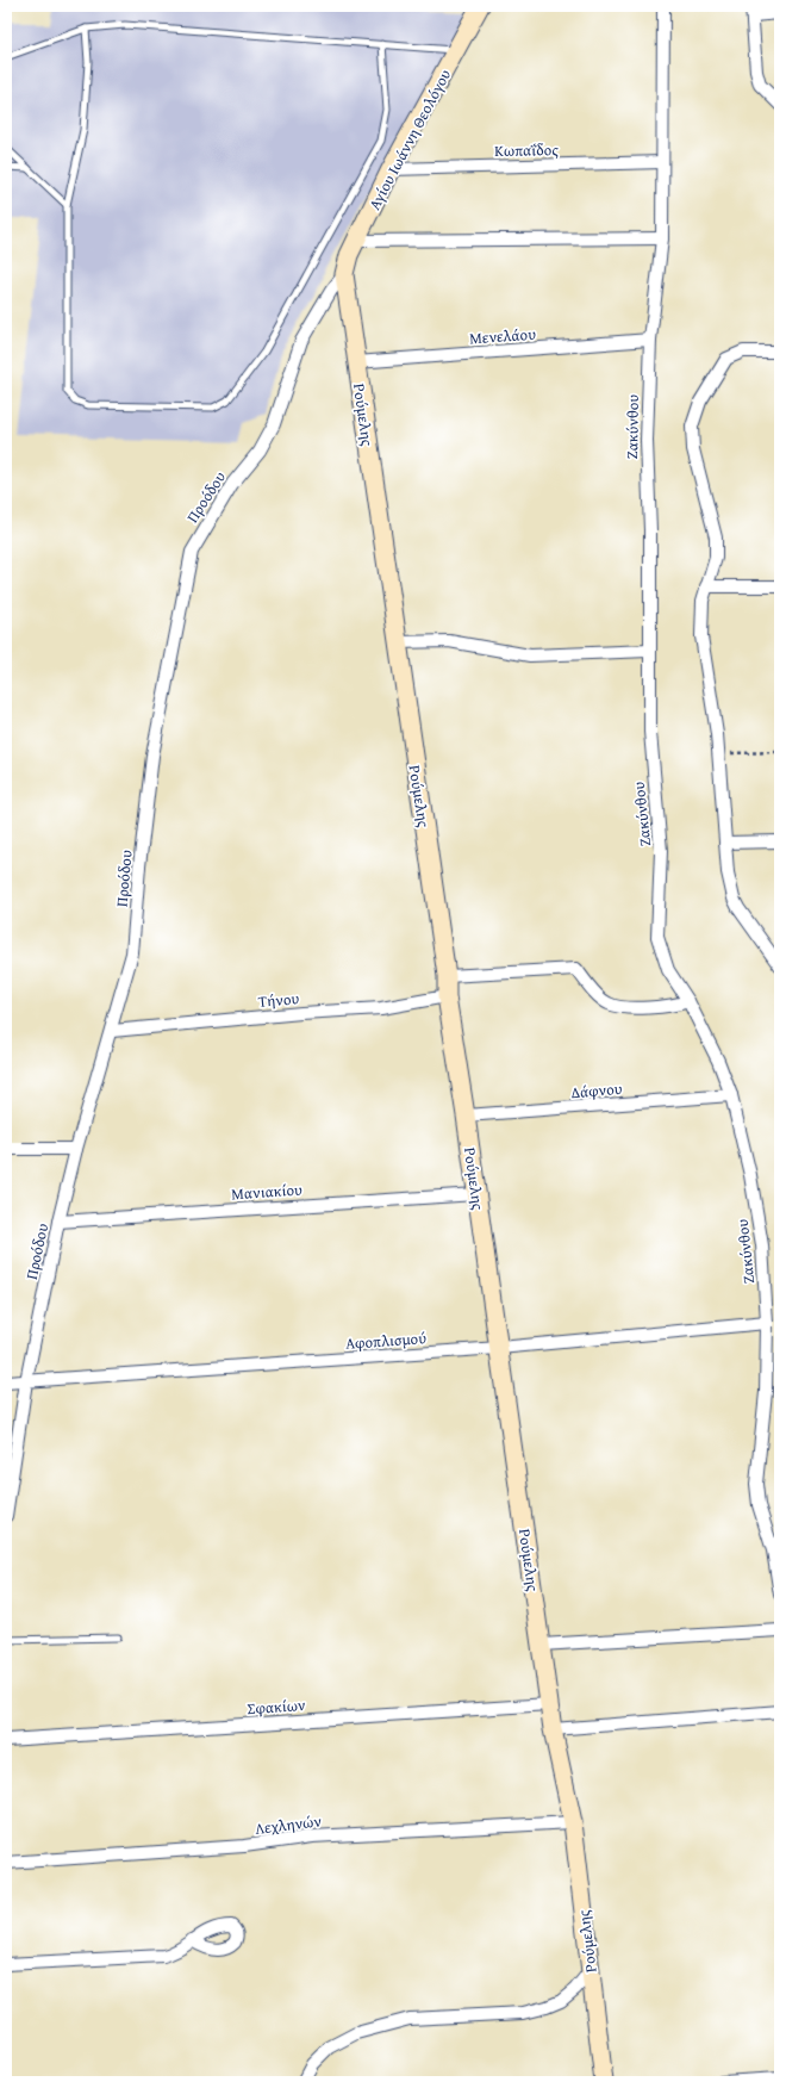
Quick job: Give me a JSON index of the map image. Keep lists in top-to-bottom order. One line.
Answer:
{"streets":{"street":["Αγίου Ιωάννη Θεολόγου","Κωπαΐδος","Μενελάου","Ρούμελης","Ζακύνθου","Προόδου","Τήνου","Δάφνου","Μανιακίου","Αφοπλισμού","Σφακίων","Λεχληνών"]},"crossings":[["Αγίου Ιωάννη Θεολόγου","Κωπαΐδος"],["Αγίου Ιωάννη Θεολόγου","Ρούμελης"],["Αγίου Ιωάννη Θεολόγου","Προόδου"],["Κωπαΐδος","Ζακύνθου"],["Μενελάου","Ρούμελης"],["Μενελάου","Ζακύνθου"],["Ρούμελης","Προόδου"],["Ρούμελης","Τήνου"],["Ρούμελης","Δάφνου"],["Ρούμελης","Μανιακίου"],["Ρούμελης","Αφοπλισμού"],["Ρούμελης","Σφακίων"],["Ρούμελης","Λεχληνών"],["Ζακύνθου","Δάφνου"],["Ζακύνθου","Αφοπλισμού"],["Προόδου","Τήνου"],["Προόδου","Μανιακίου"],["Προόδου","Αφοπλισμού"]]}
